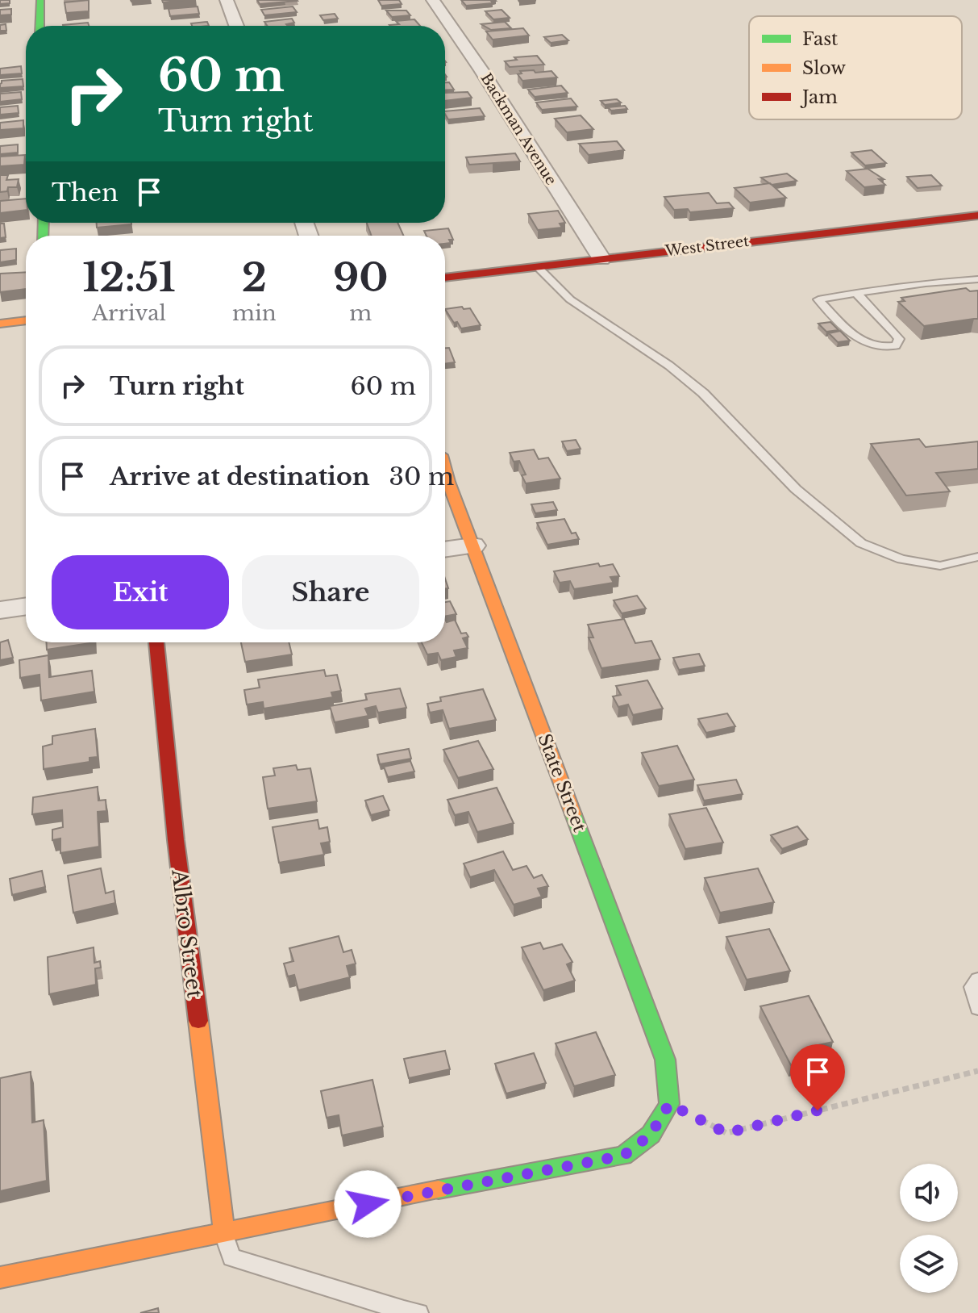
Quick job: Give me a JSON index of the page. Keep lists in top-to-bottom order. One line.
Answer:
{"streets":{"street":["Backman Avenue","West Street","State Street","Albro Street"]},"crossings":[["Backman Avenue","West Street"]],"legend":["Fast","Slow","Jam"],"page":{"turn":["60 m","Turn right"],"then":"Then","eta":["12:51","Arrival","2","min","90","m"],"list":[{"name":"Turn right","value":"60 m"},{"name":"Arrive at destination","value":"30 m"}],"buttons":["Exit","Share"]}}
